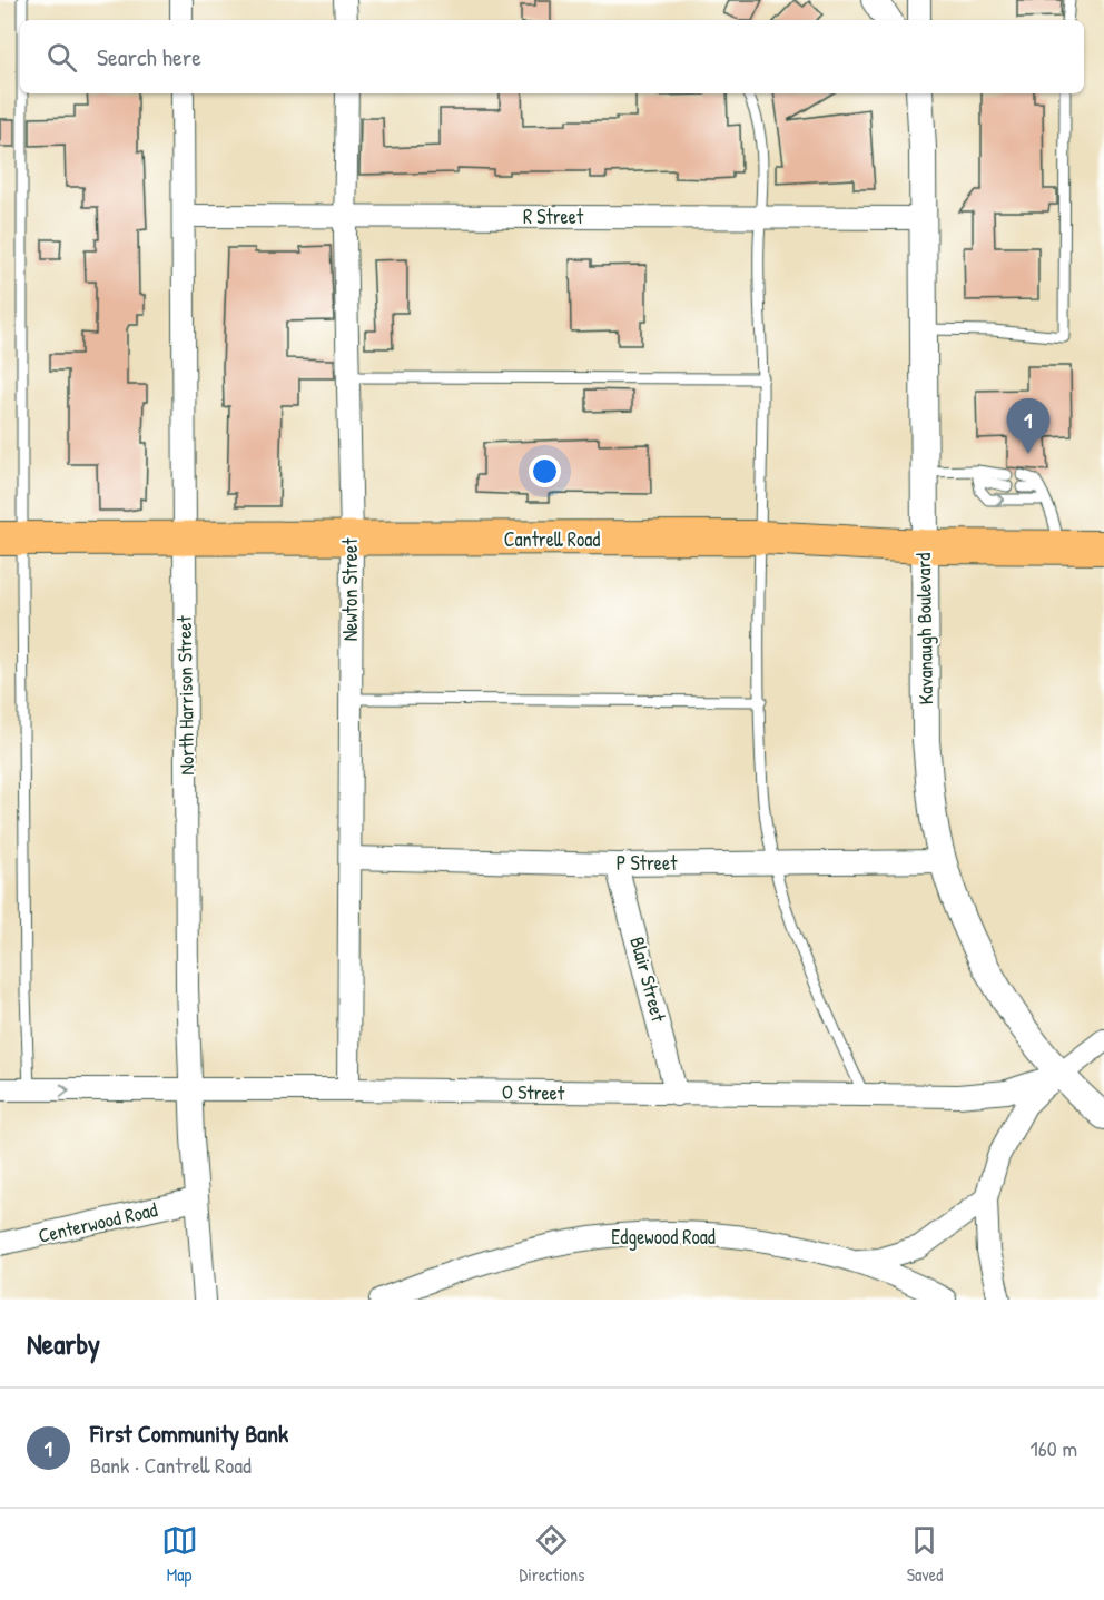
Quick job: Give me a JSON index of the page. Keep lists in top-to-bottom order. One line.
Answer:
{"streets":{"main road":["Cantrell Road"],"street":["R Street","Newton Street","Kavanaugh Boulevard","North Harrison Street","P Street","Blair Street","O Street","Centerwood Road","Edgewood Road"]},"crossings":[["R Street","Newton Street"],["R Street","Kavanaugh Boulevard"],["R Street","North Harrison Street"],["Cantrell Road","Newton Street"],["Cantrell Road","Kavanaugh Boulevard"],["Cantrell Road","North Harrison Street"],["Newton Street","P Street"],["Newton Street","O Street"],["Kavanaugh Boulevard","P Street"],["Kavanaugh Boulevard","O Street"],["North Harrison Street","O Street"],["North Harrison Street","Centerwood Road"],["P Street","Blair Street"],["Blair Street","O Street"]],"page":{"search":"Search here","pins":"1","heading":"Nearby","list":[{"mark":"1","name":"First Community Bank","note":"Bank · Cantrell Road","value":"160 m"}],"nav":["Map","Directions","Saved"]}}
